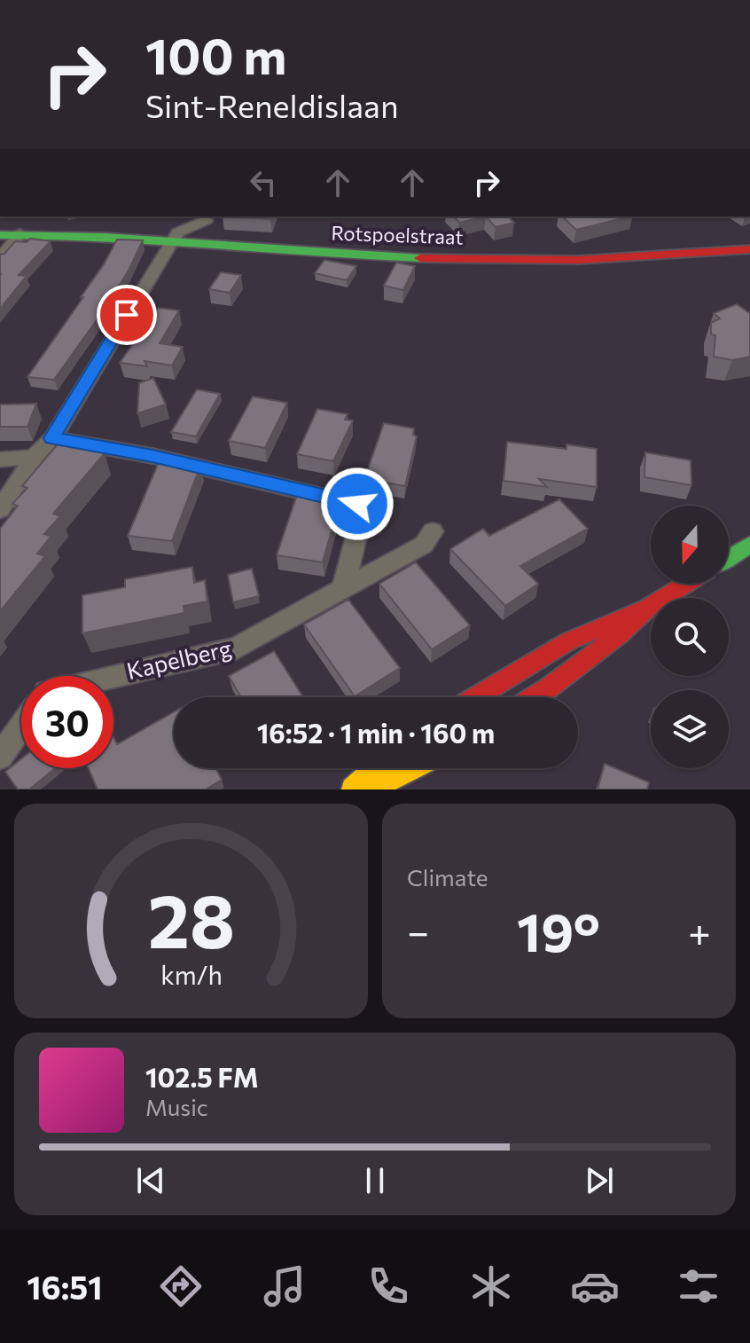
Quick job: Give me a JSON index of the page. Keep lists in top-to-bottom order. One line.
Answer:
{"streets":{"street":["Rotspoelstraat","Kapelberg"]},"north":"bottom","page":{"turn":["100 m","Sint-Reneldislaan"],"limit":"30","trip":"16:52 · 1 min · 160 m","tile":"Climate","heat":["−","19°","+"],"song":["102.5 FM","Music"],"tabs":"16:51","gauge":["28","km/h"]}}
